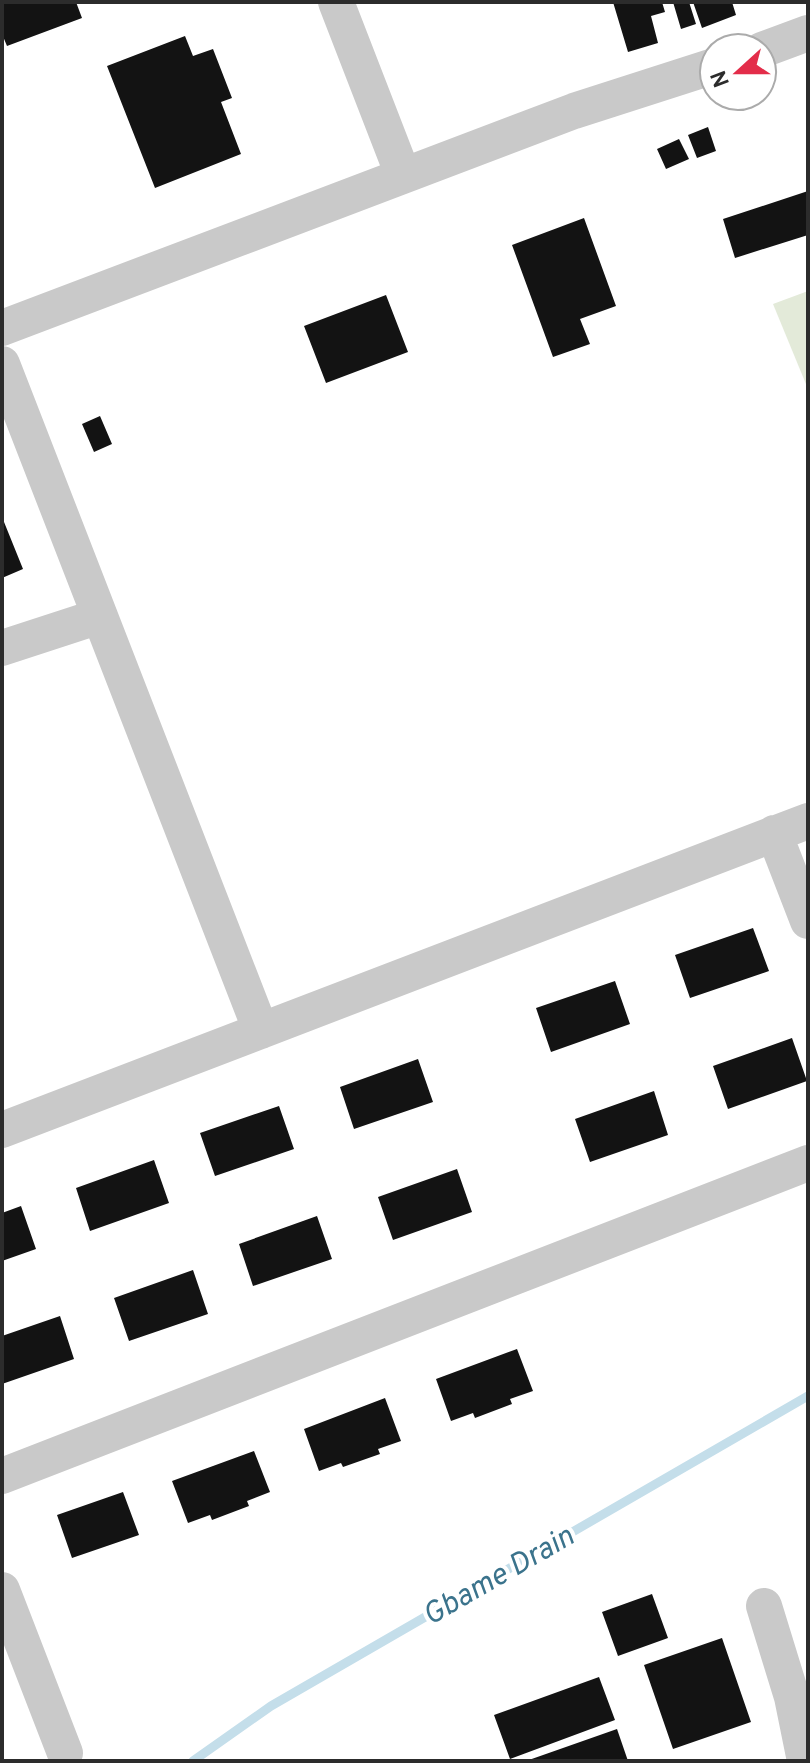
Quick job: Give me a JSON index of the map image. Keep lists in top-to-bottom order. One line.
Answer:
{"water":["Gbame Drain"],"north":"left"}
